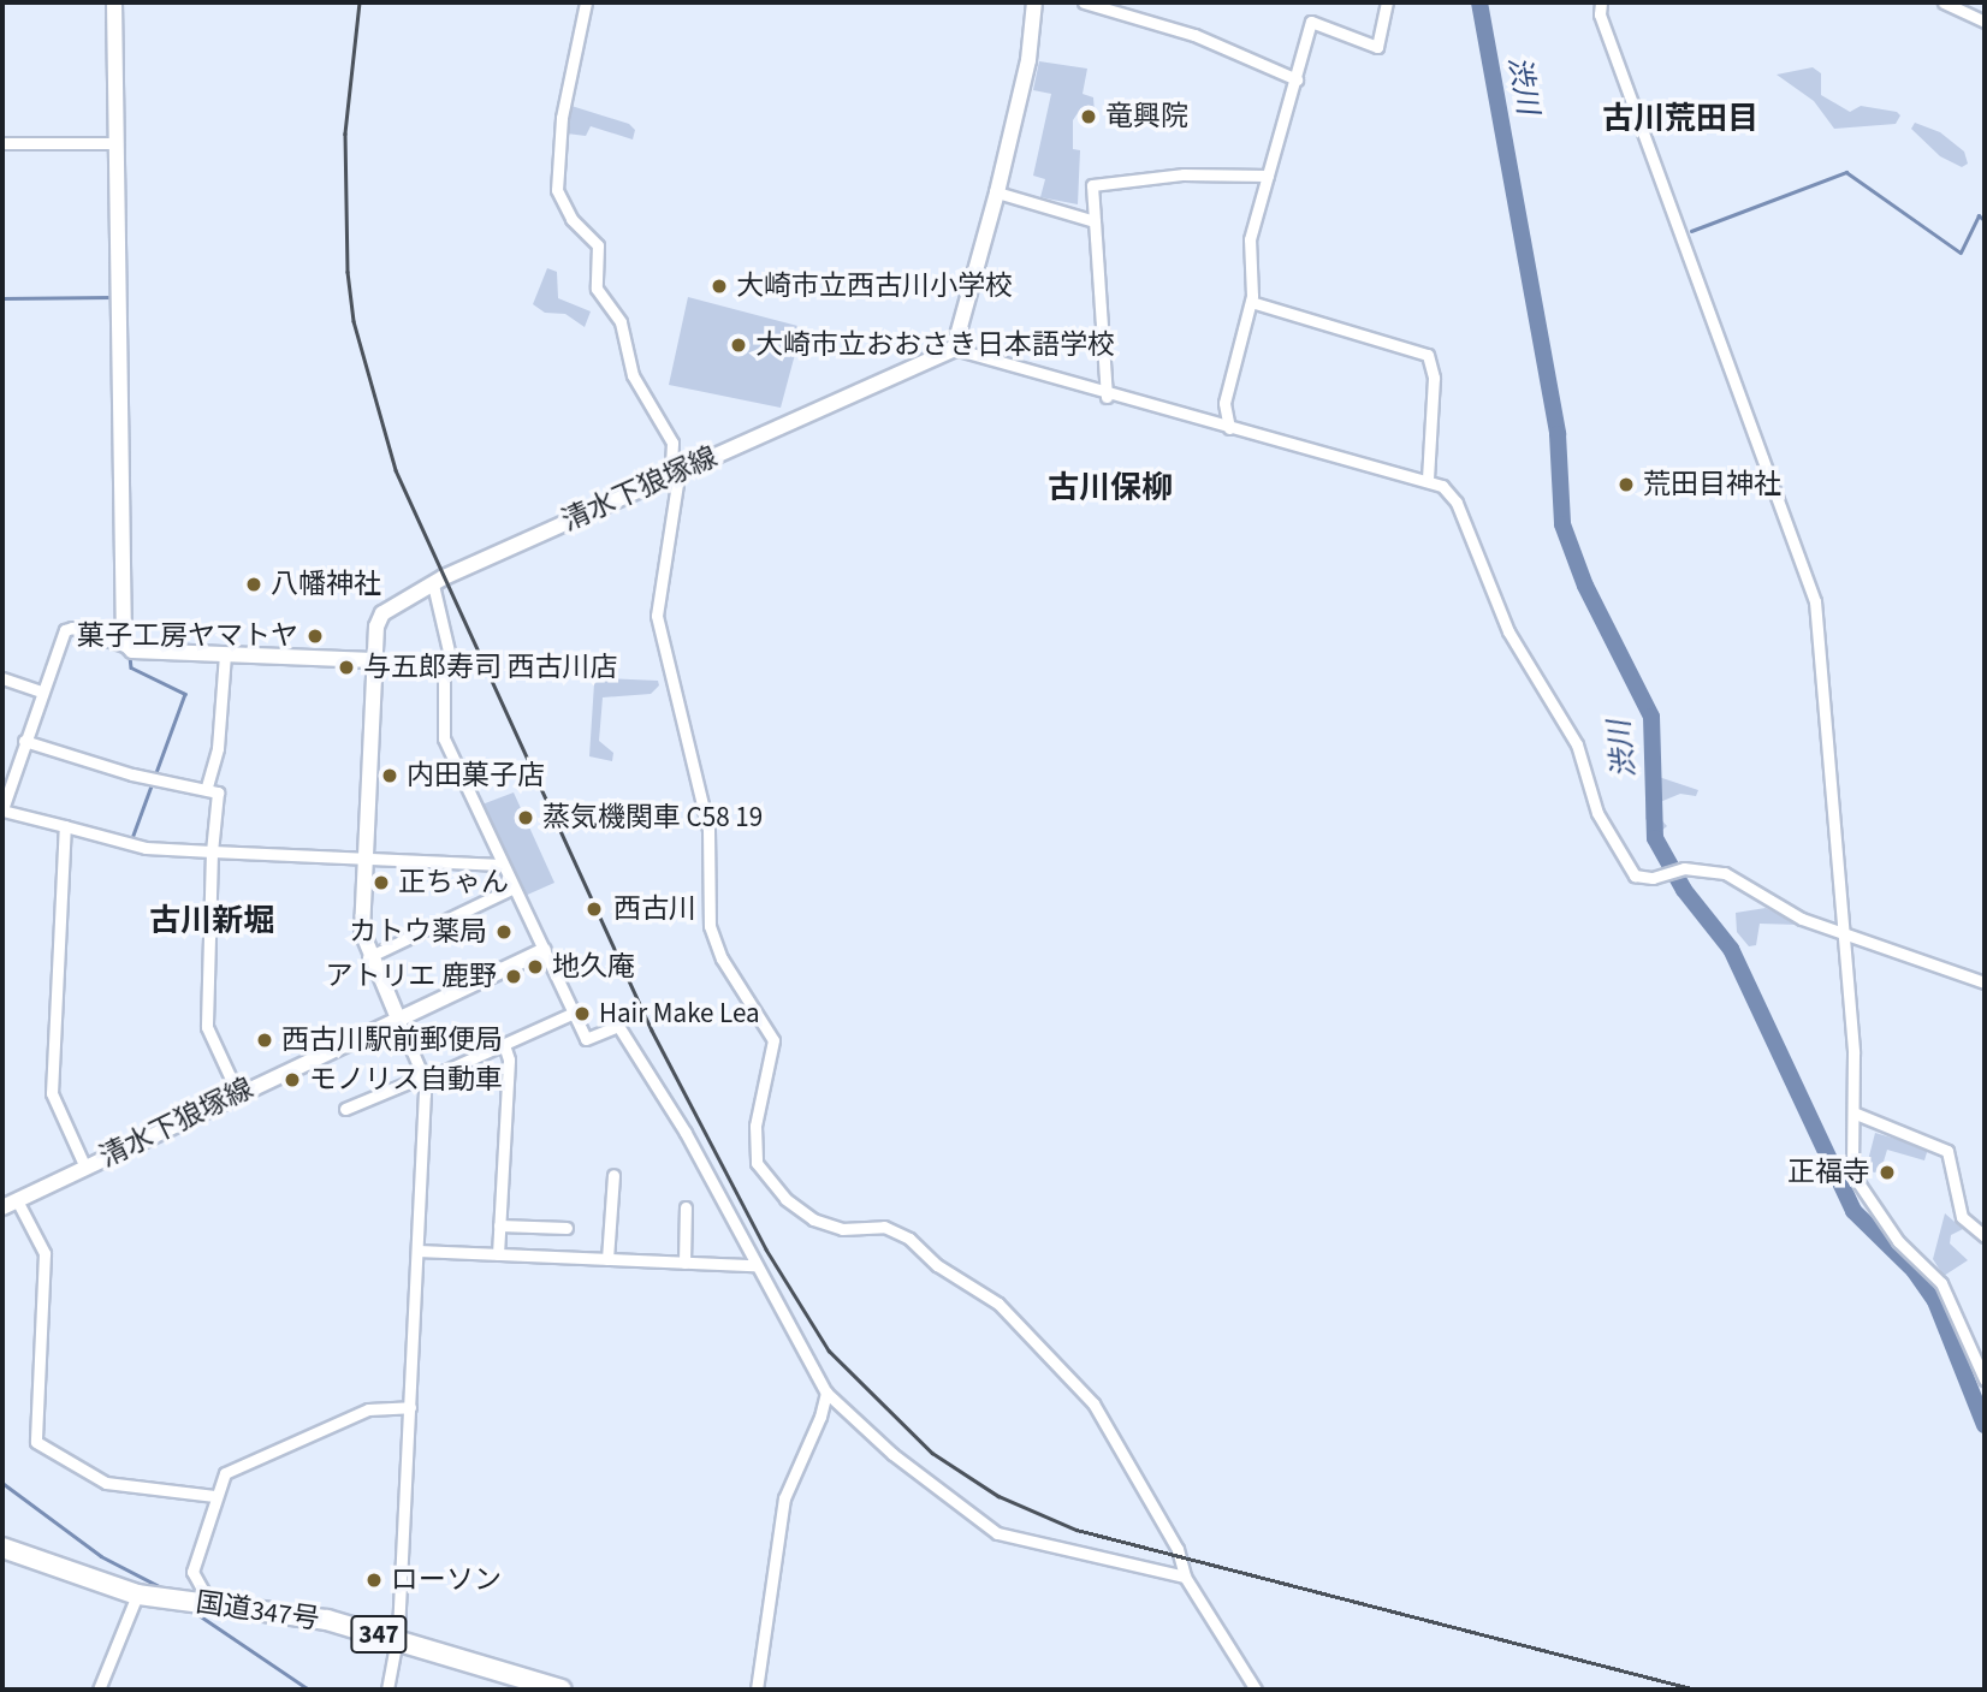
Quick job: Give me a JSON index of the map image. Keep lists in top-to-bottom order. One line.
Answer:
{"streets":{"highway":["国道347号","347"],"main road":["清水下狼塚線"]},"districts":["古川荒田目","古川保柳","古川新堀"],"water":["渋川"],"places":["竜興院","大崎市立西古川小学校","大崎市立おおさき日本語学校","荒田目神社","八幡神社","菓子工房ヤマトヤ","与五郎寿司 西古川店","内田菓子店","蒸気機関車 C58 19","正ちゃん","西古川","カトウ薬局","地久庵","アトリエ 鹿野","Hair Make Lea","西古川駅前郵便局","モノリス自動車","正福寺","ローソン"]}
